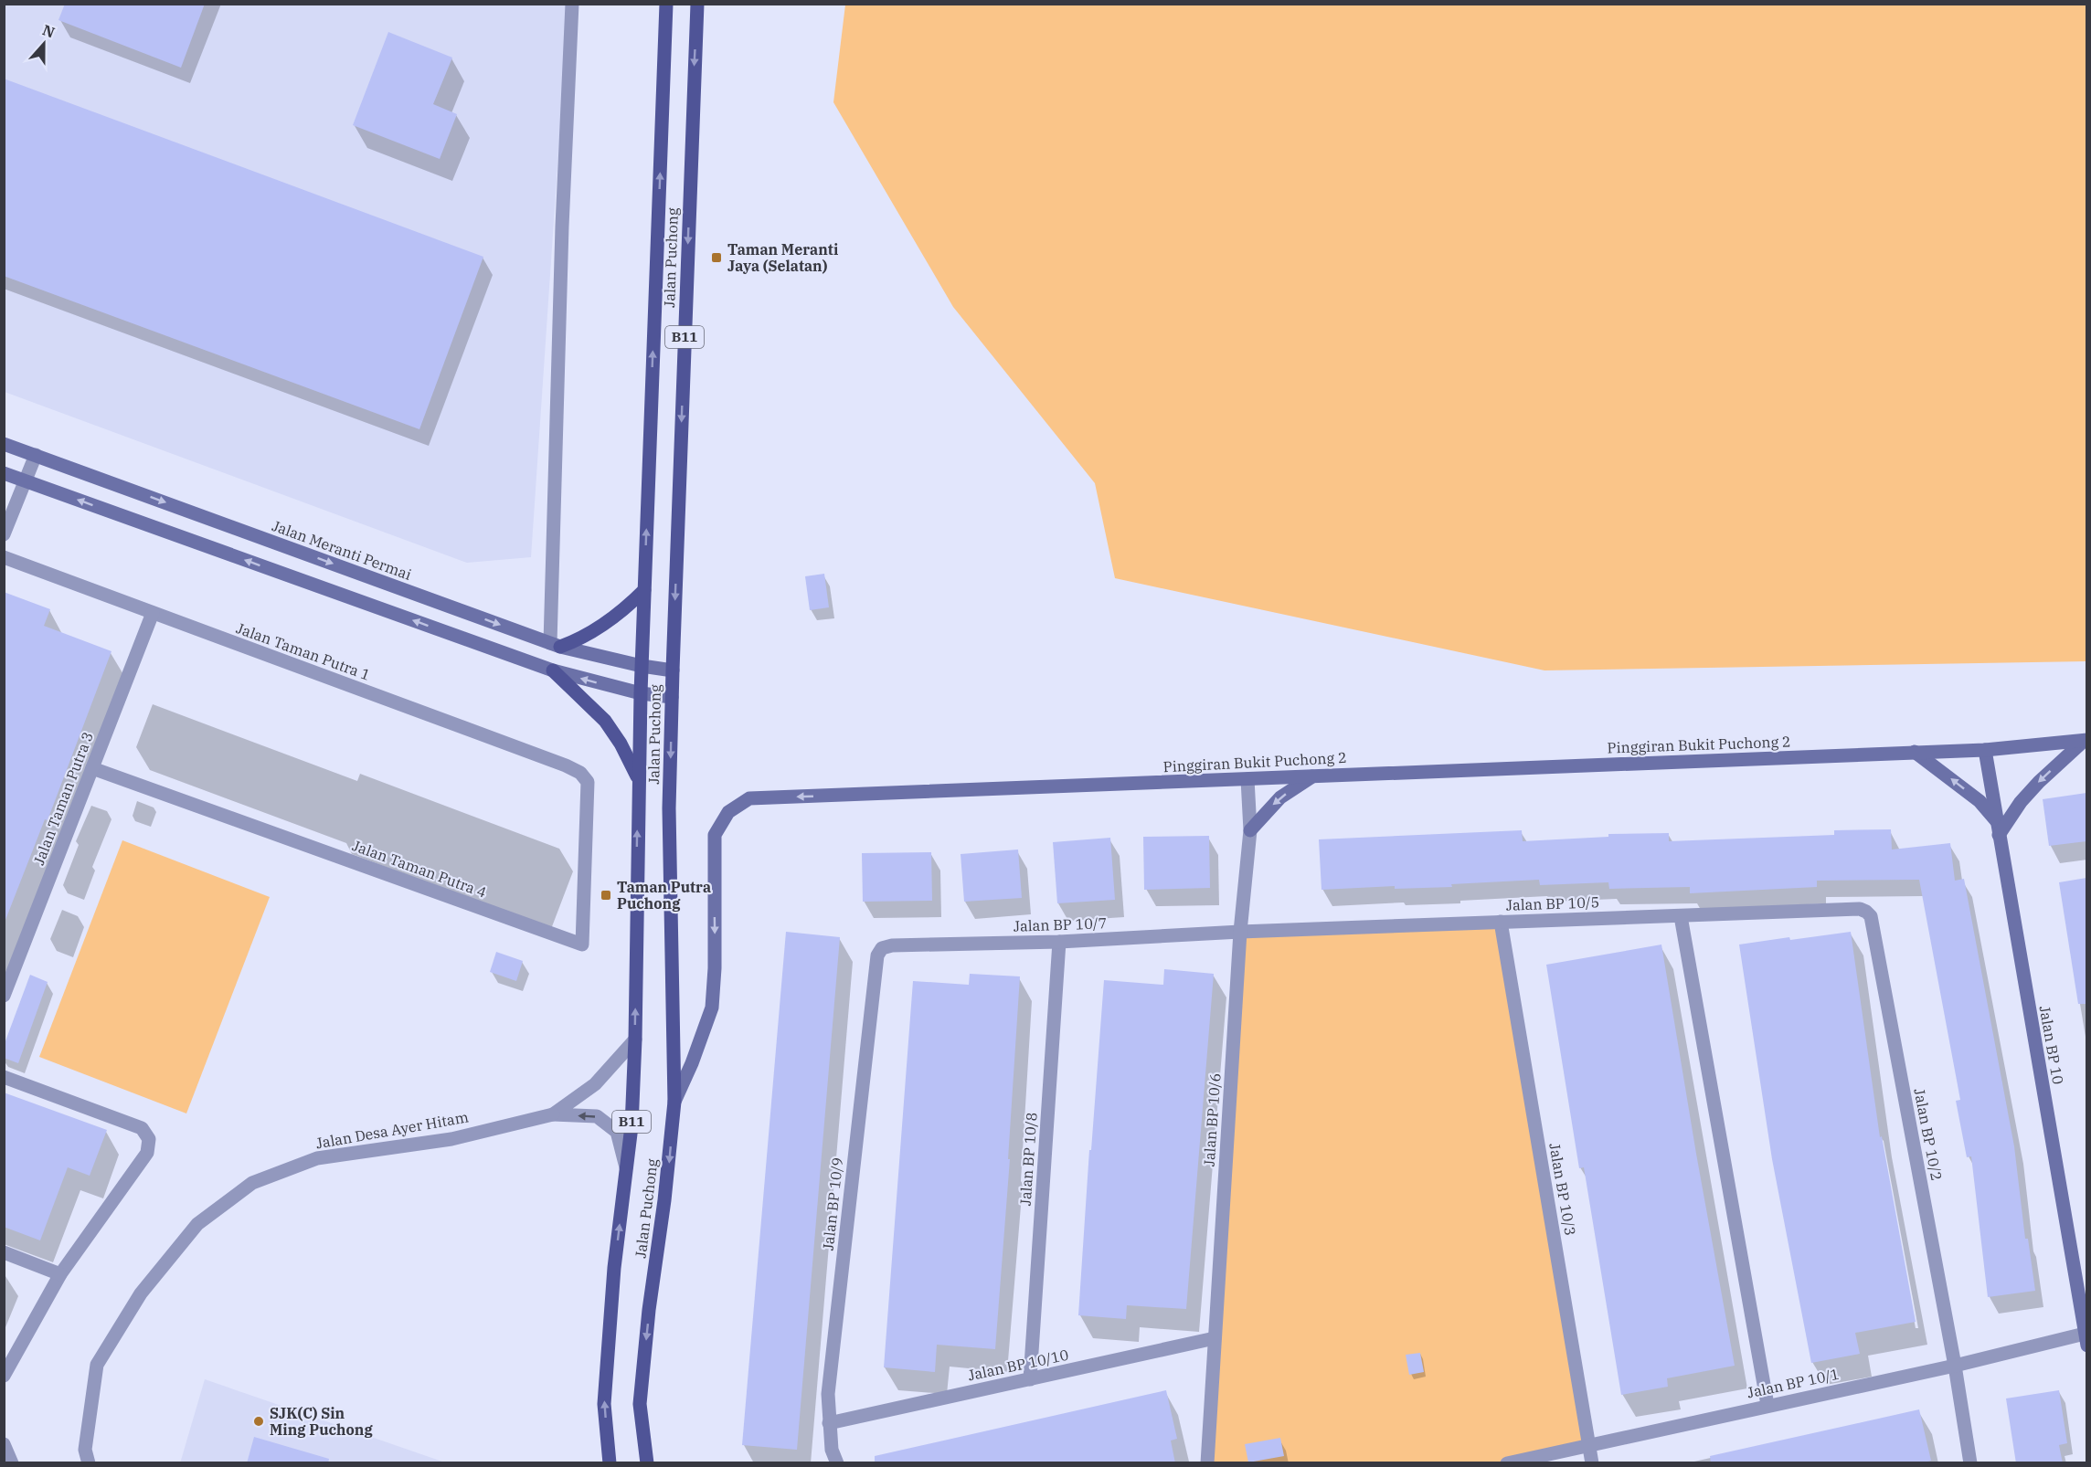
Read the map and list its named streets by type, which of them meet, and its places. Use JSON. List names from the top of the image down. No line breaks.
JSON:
{"streets":{"main road":["Jalan Puchong","B11"],"street":["Jalan Meranti Permai","Jalan Taman Putra 1","Pinggiran Bukit Puchong 2","Jalan Taman Putra 3","Jalan Taman Putra 4","Jalan BP 10/5","Jalan BP 10/7","Jalan BP 10","Jalan BP 10/6","Jalan Desa Ayer Hitam","Jalan BP 10/2","Jalan BP 10/8","Jalan BP 10/3","Jalan BP 10/9","Jalan BP 10/10","Jalan BP 10/1"]},"crossings":[["Jalan Puchong","Jalan Meranti Permai"],["Jalan Puchong","Pinggiran Bukit Puchong 2"],["Jalan Puchong","Jalan Desa Ayer Hitam"],["Jalan Taman Putra 1","Jalan Taman Putra 3"],["Jalan Taman Putra 1","Jalan Taman Putra 4"],["Pinggiran Bukit Puchong 2","Jalan BP 10"],["Pinggiran Bukit Puchong 2","Jalan BP 10/6"],["Jalan Taman Putra 3","Jalan Taman Putra 4"],["Jalan BP 10/5","Jalan BP 10/7"],["Jalan BP 10/5","Jalan BP 10/6"],["Jalan BP 10/5","Jalan BP 10/2"],["Jalan BP 10/5","Jalan BP 10/3"],["Jalan BP 10/7","Jalan BP 10/6"],["Jalan BP 10/7","Jalan BP 10/8"],["Jalan BP 10/7","Jalan BP 10/9"],["Jalan BP 10","Jalan BP 10/1"],["Jalan BP 10/6","Jalan BP 10/10"],["Jalan BP 10/2","Jalan BP 10/1"],["Jalan BP 10/8","Jalan BP 10/10"],["Jalan BP 10/3","Jalan BP 10/1"],["Jalan BP 10/9","Jalan BP 10/10"]],"places":{"transit":["Taman Meranti Jaya (Selatan)","Taman Putra Puchong"],"other":["SJK(C) Sin Ming Puchong"]},"north":"top"}
